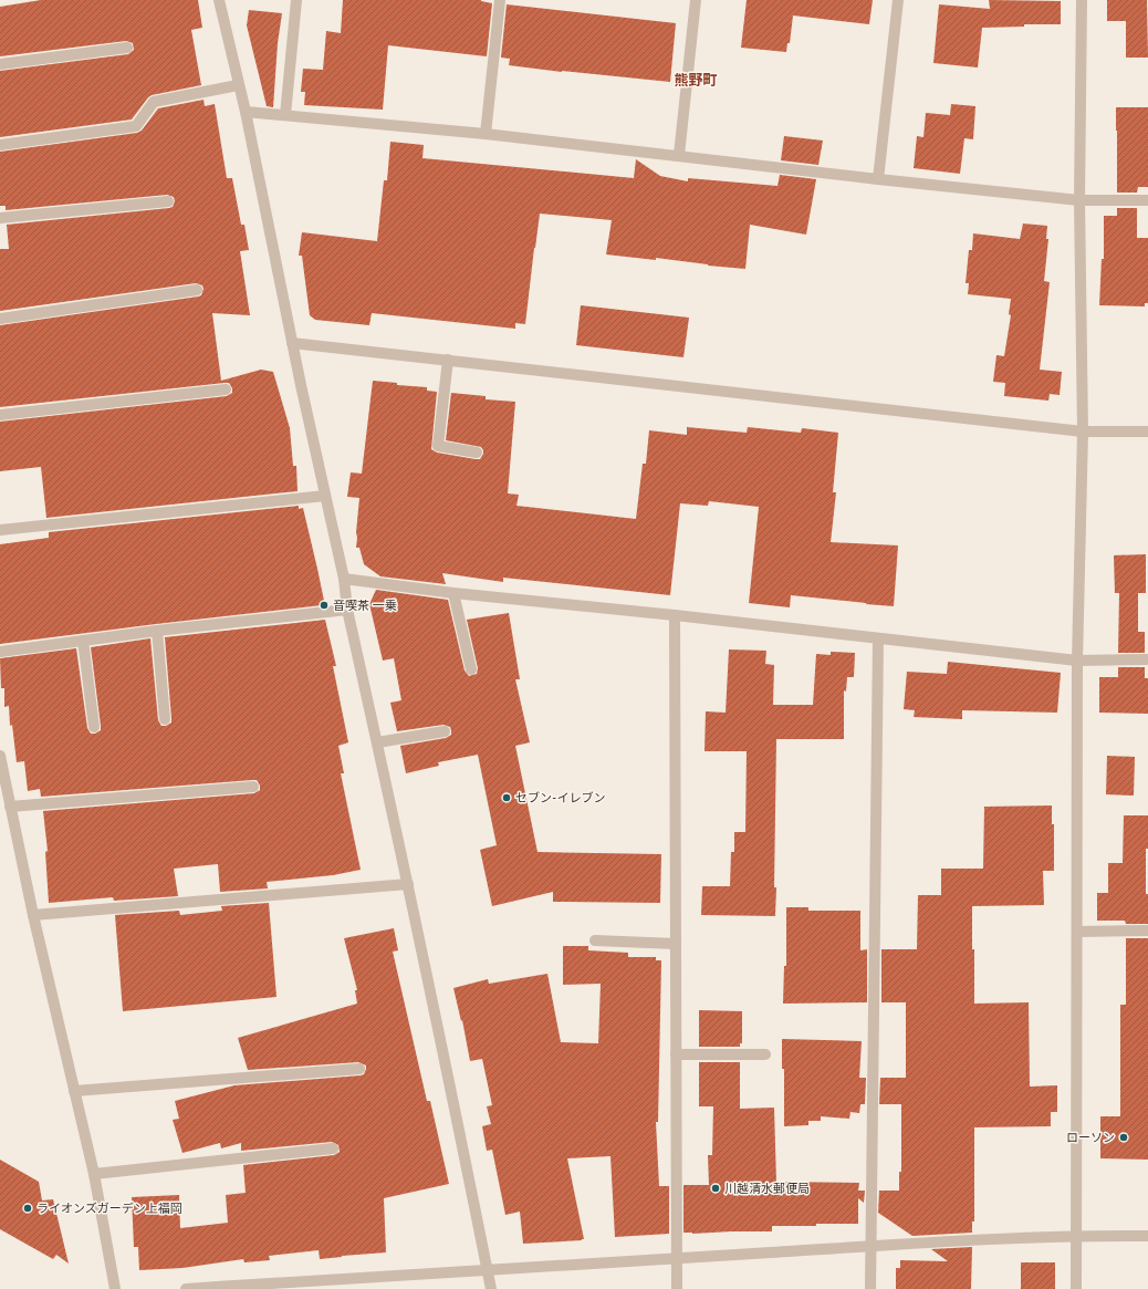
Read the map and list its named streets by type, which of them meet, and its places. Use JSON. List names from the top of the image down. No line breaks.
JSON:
{"districts":["熊野町"],"places":["音喫茶 一乗","セブン-イレブン","ローソン","川越清水郵便局","ライオンズガーデン上福岡"]}
